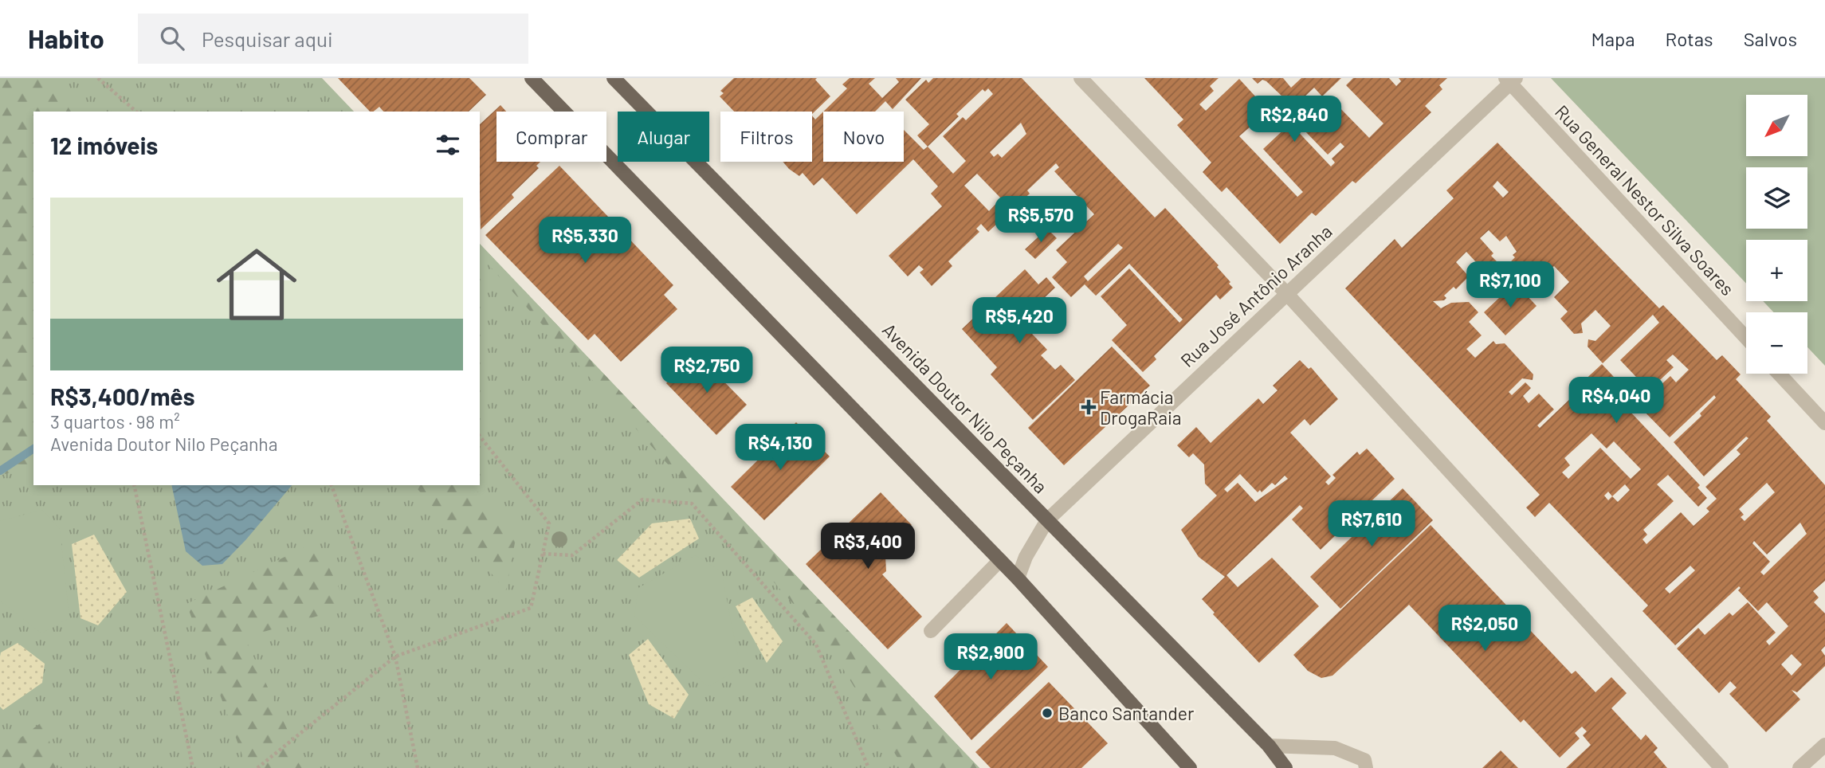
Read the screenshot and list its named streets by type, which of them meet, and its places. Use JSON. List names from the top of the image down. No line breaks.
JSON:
{"streets":{"main road":["Avenida Doutor Nilo Peçanha"],"street":["Rua General Nestor Silva Soares","Rua José Antônio Aranha"]},"crossings":[["Rua General Nestor Silva Soares","Rua José Antônio Aranha"],["Rua José Antônio Aranha","Avenida Doutor Nilo Peçanha"]],"places":{"health":["Farmácia DrogaRaia"],"other":["Banco Santander"]},"north":"bottom left","page":{"header":"Habito","search":"Pesquisar aqui","nav":["Mapa","Rotas","Salvos"],"map_buttons":["+","−"],"price":["R$2,840","R$5,570","R$5,330","R$7,100","R$5,420","R$2,750","R$4,040","R$4,130","R$7,610","R$3,400","R$2,050","R$2,900"],"chip":["Comprar","Alugar","Filtros","Novo"],"heading":"12 imóveis","list":[{"name":"R$3,400/mês","note":"3 quartos · 98 m² · Avenida Doutor Nilo Peçanha"}]}}
